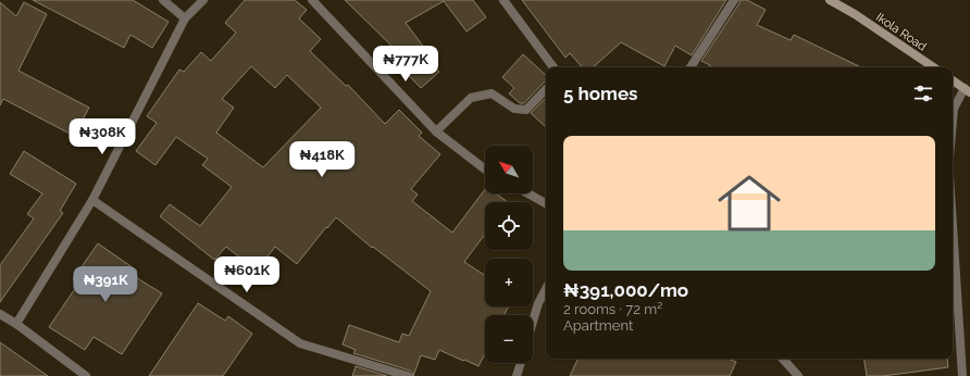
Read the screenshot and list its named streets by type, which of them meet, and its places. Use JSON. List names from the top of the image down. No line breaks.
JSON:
{"streets":{"street":["Ikola Road"]},"north":"top left","page":{"price":["₦777K","₦308K","₦418K","₦601K","₦391K"],"heading":"5 homes","list":[{"name":"₦391,000/mo","note":"2 rooms · 72 m² · Apartment"}],"map_buttons":["+","−"]}}
